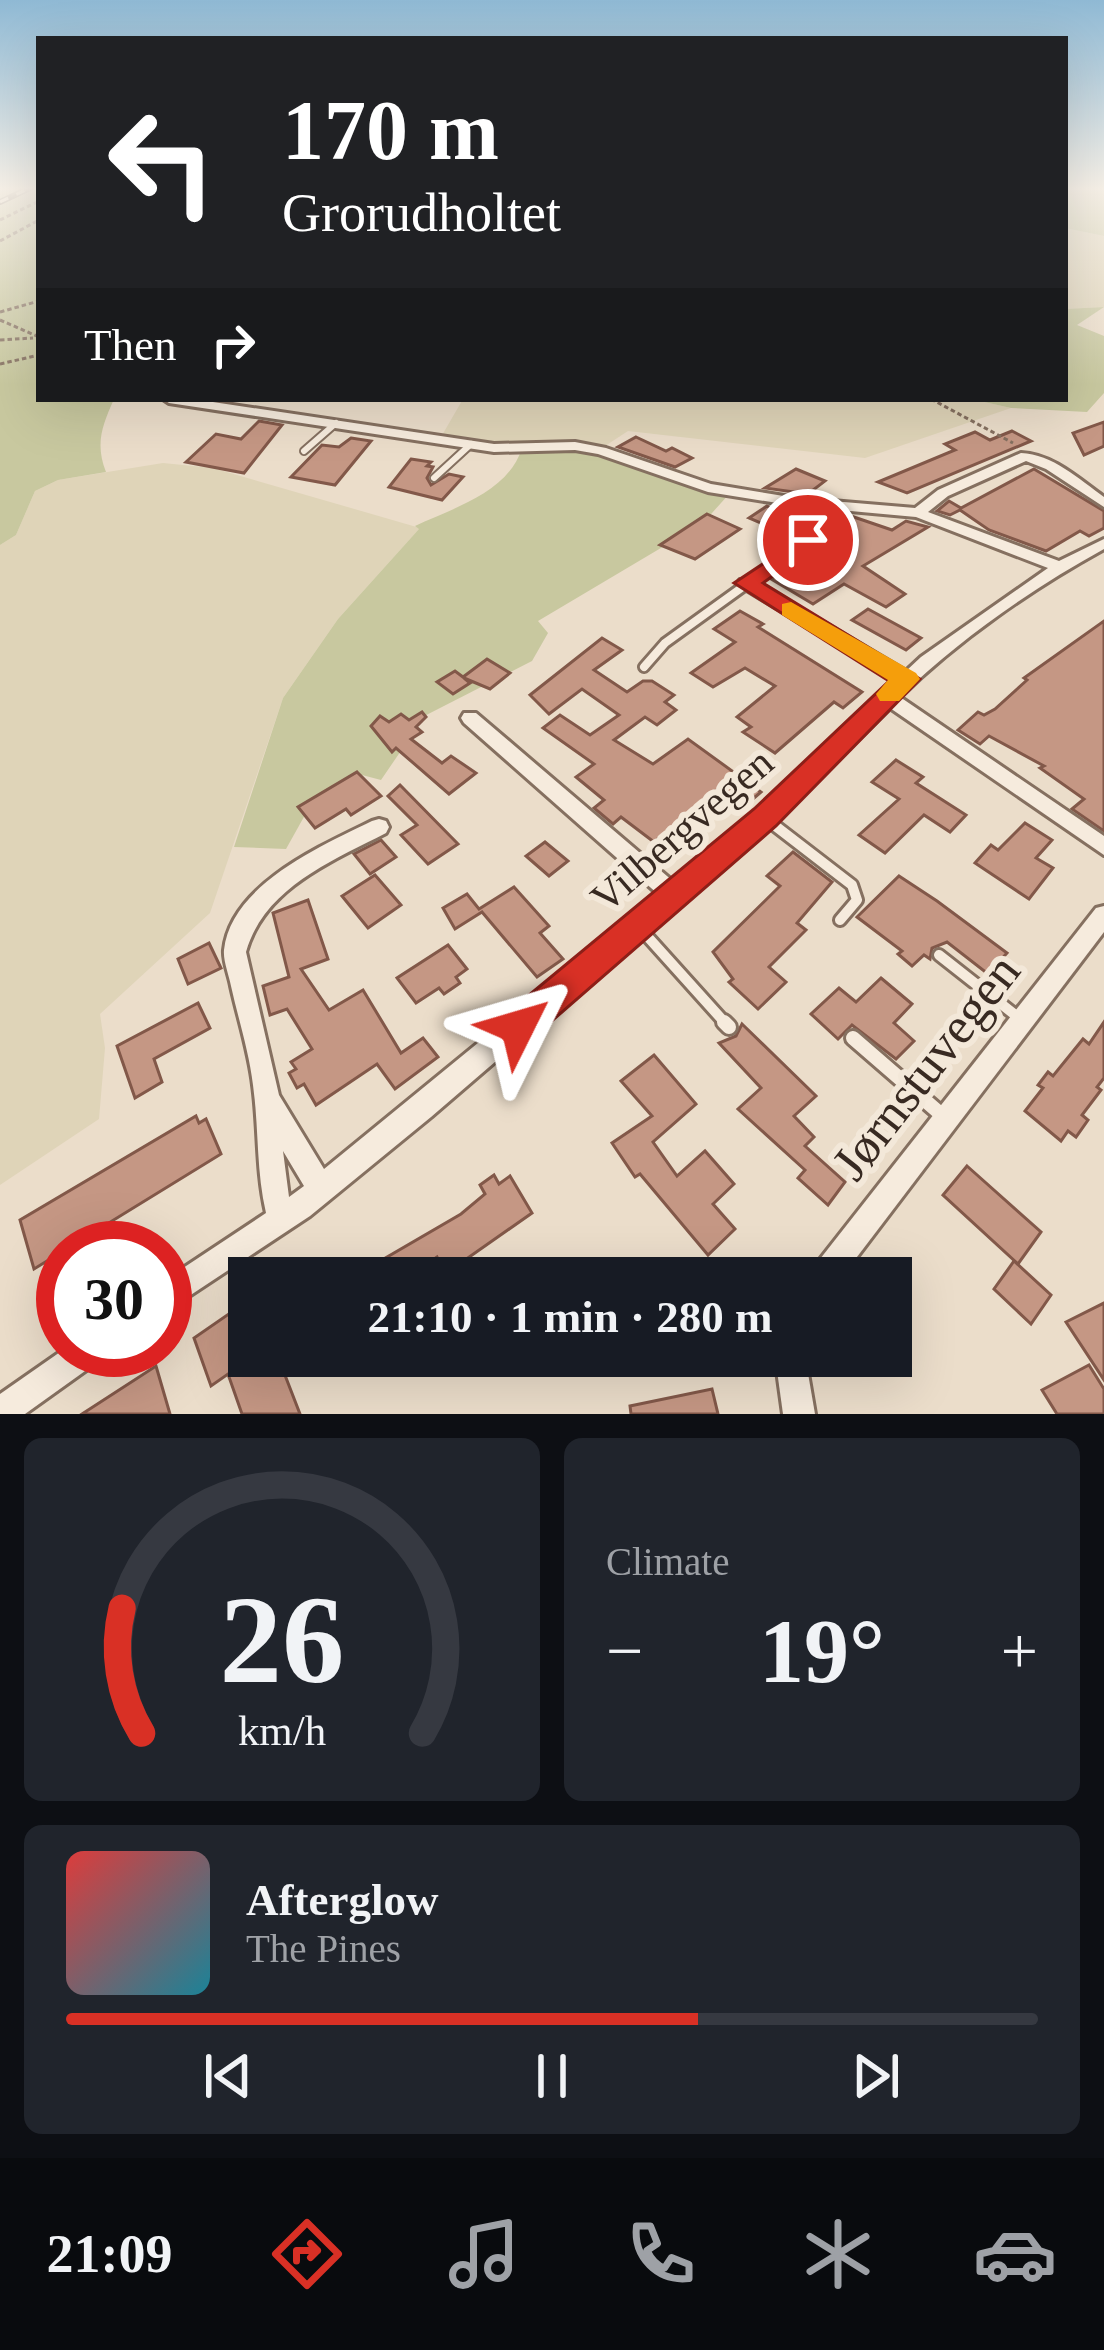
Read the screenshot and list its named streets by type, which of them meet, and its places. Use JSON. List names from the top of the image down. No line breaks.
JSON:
{"streets":{"street":["Vilbergvegen","Jørnstuvegen"]},"page":{"turn":["170 m","Grorudholtet"],"then":"Then","limit":"30","trip":"21:10 · 1 min · 280 m","tile":"Climate","heat":["−","19°","+"],"song":["Afterglow","The Pines"],"tabs":"21:09","gauge":["26","km/h"]}}
